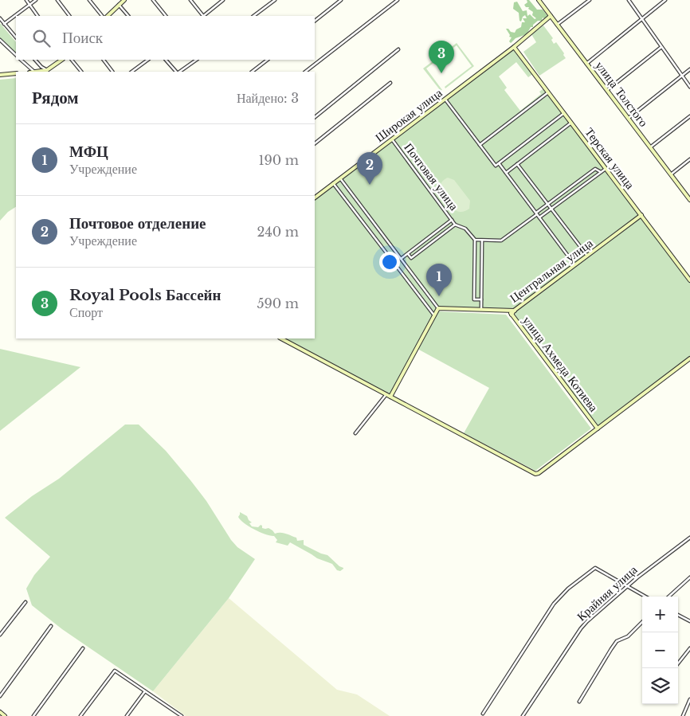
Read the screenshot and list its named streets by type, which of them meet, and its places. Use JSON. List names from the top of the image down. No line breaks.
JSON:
{"streets":{"street":["улица Толстого","Широкая улица","Терская улица","Почтовая улица","Центральная улица","улица Ахмеда Котиева","Крайняя улица"]},"crossings":[["улица Толстого","Широкая улица"],["Широкая улица","Терская улица"],["Широкая улица","Почтовая улица"],["Терская улица","Центральная улица"],["Центральная улица","улица Ахмеда Котиева"]],"page":{"search":"Поиск","pins":["3","2","1"],"heading":["Рядом","Найдено: 3"],"list":[{"mark":"1","name":"МФЦ","note":"Учреждение","value":"190 m"},{"mark":"2","name":"Почтовое отделение","note":"Учреждение","value":"240 m"},{"mark":"3","name":"Royal Pools Бассейн","note":"Спорт","value":"590 m"}],"map_buttons":["+","−"]}}
